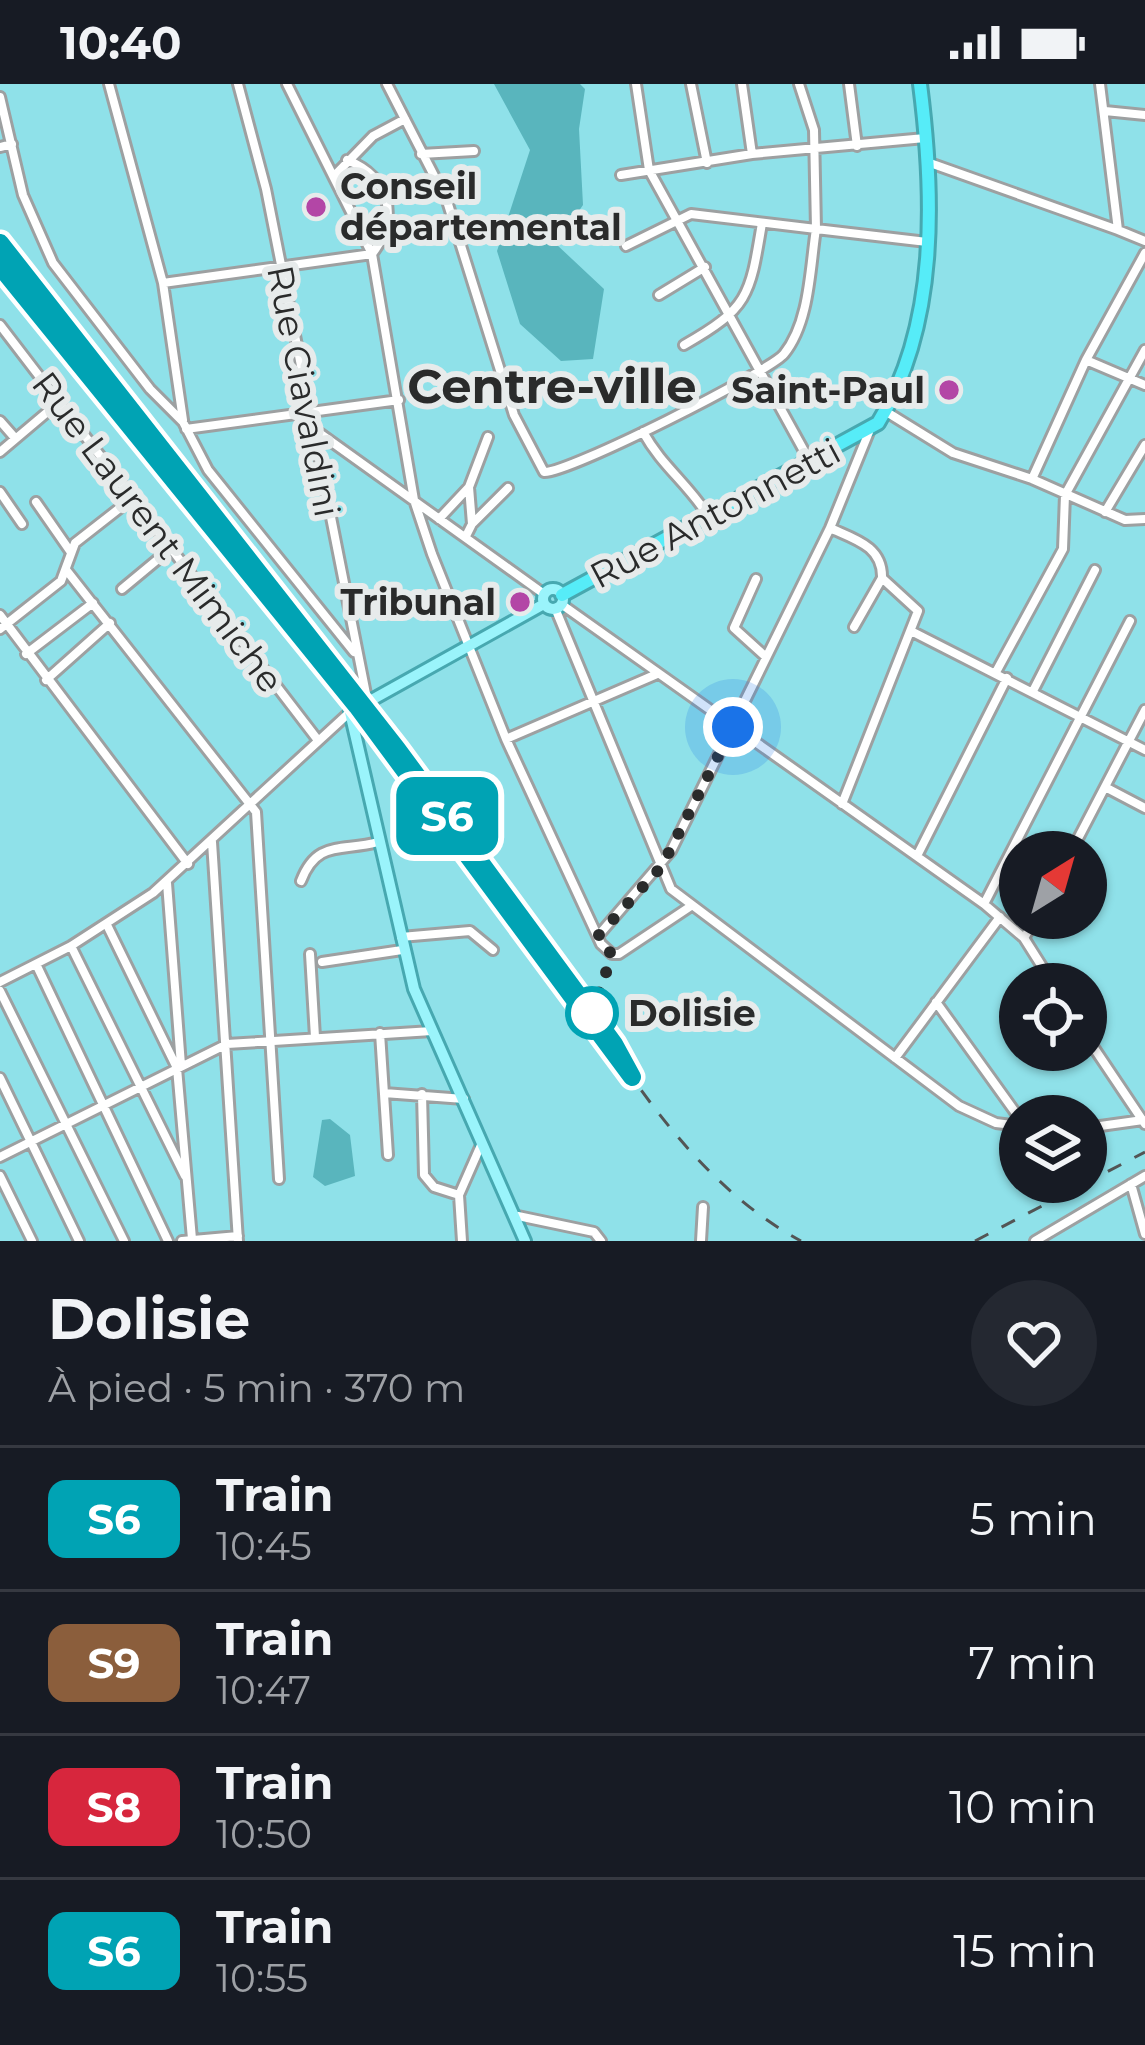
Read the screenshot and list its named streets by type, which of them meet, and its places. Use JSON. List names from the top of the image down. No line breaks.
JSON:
{"streets":{"highway":["Rue Antonnetti"],"street":["Rue Ciavaldini","Rue Laurent Mimiche"]},"districts":["Centre-ville"],"places":["Conseil départemental","Saint-Paul","Tribunal","Dolisie"],"north":"top right","page":{"status":"10:40","on_map":"S6","heading":["Dolisie","À pied · 5 min · 370 m"],"list":[{"mark":"S6","name":"Train","note":"10:45","value":"5 min"},{"mark":"S9","name":"Train","note":"10:47","value":"7 min"},{"mark":"S8","name":"Train","note":"10:50","value":"10 min"},{"mark":"S6","name":"Train","note":"10:55","value":"15 min"}]}}
